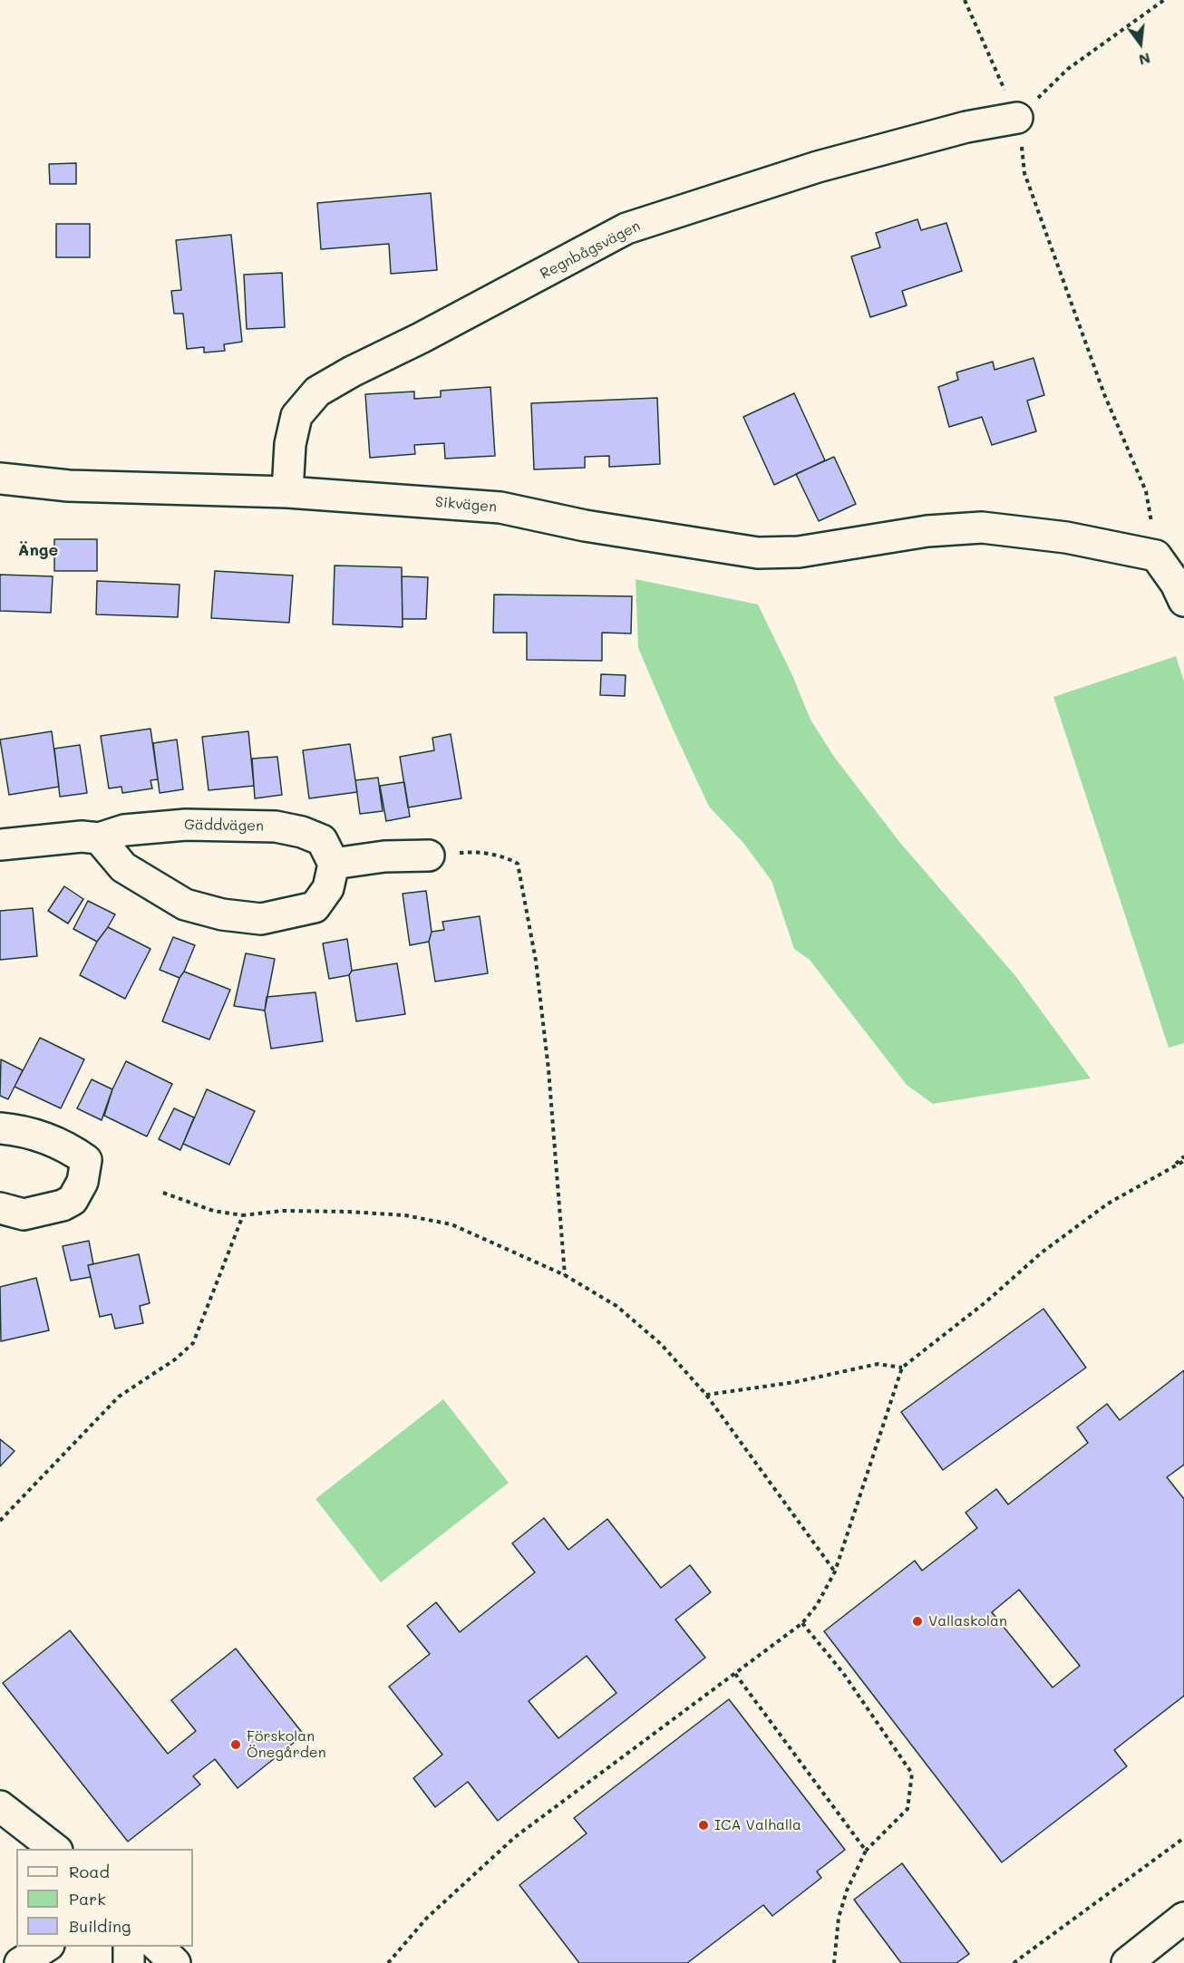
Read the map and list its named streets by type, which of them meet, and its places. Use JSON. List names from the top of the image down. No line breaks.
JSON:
{"streets":{"street":["Regnbågsvägen","Sikvägen","Gäddvägen"]},"crossings":[["Regnbågsvägen","Sikvägen"]],"districts":["Änge"],"places":["Vallaskolan","Förskolan Önegården","ICA Valhalla"],"legend":["Road","Park","Building"],"north":"bottom"}
